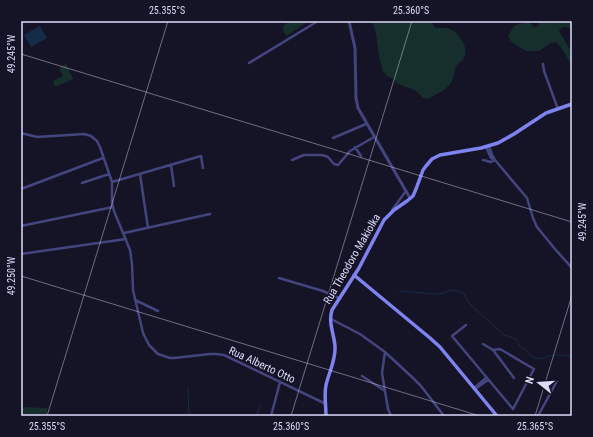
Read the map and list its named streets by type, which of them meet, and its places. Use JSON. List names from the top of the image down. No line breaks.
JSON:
{"streets":{"main road":["Rua Theodoro Makiolka"],"street":["Rua Alberto Otto"]},"crossings":[["Rua Theodoro Makiolka","Rua Alberto Otto"]],"north":"left","coordinates":["25.355°S","25.360°S","49.245°W","49.250°W","25.365°S"]}
